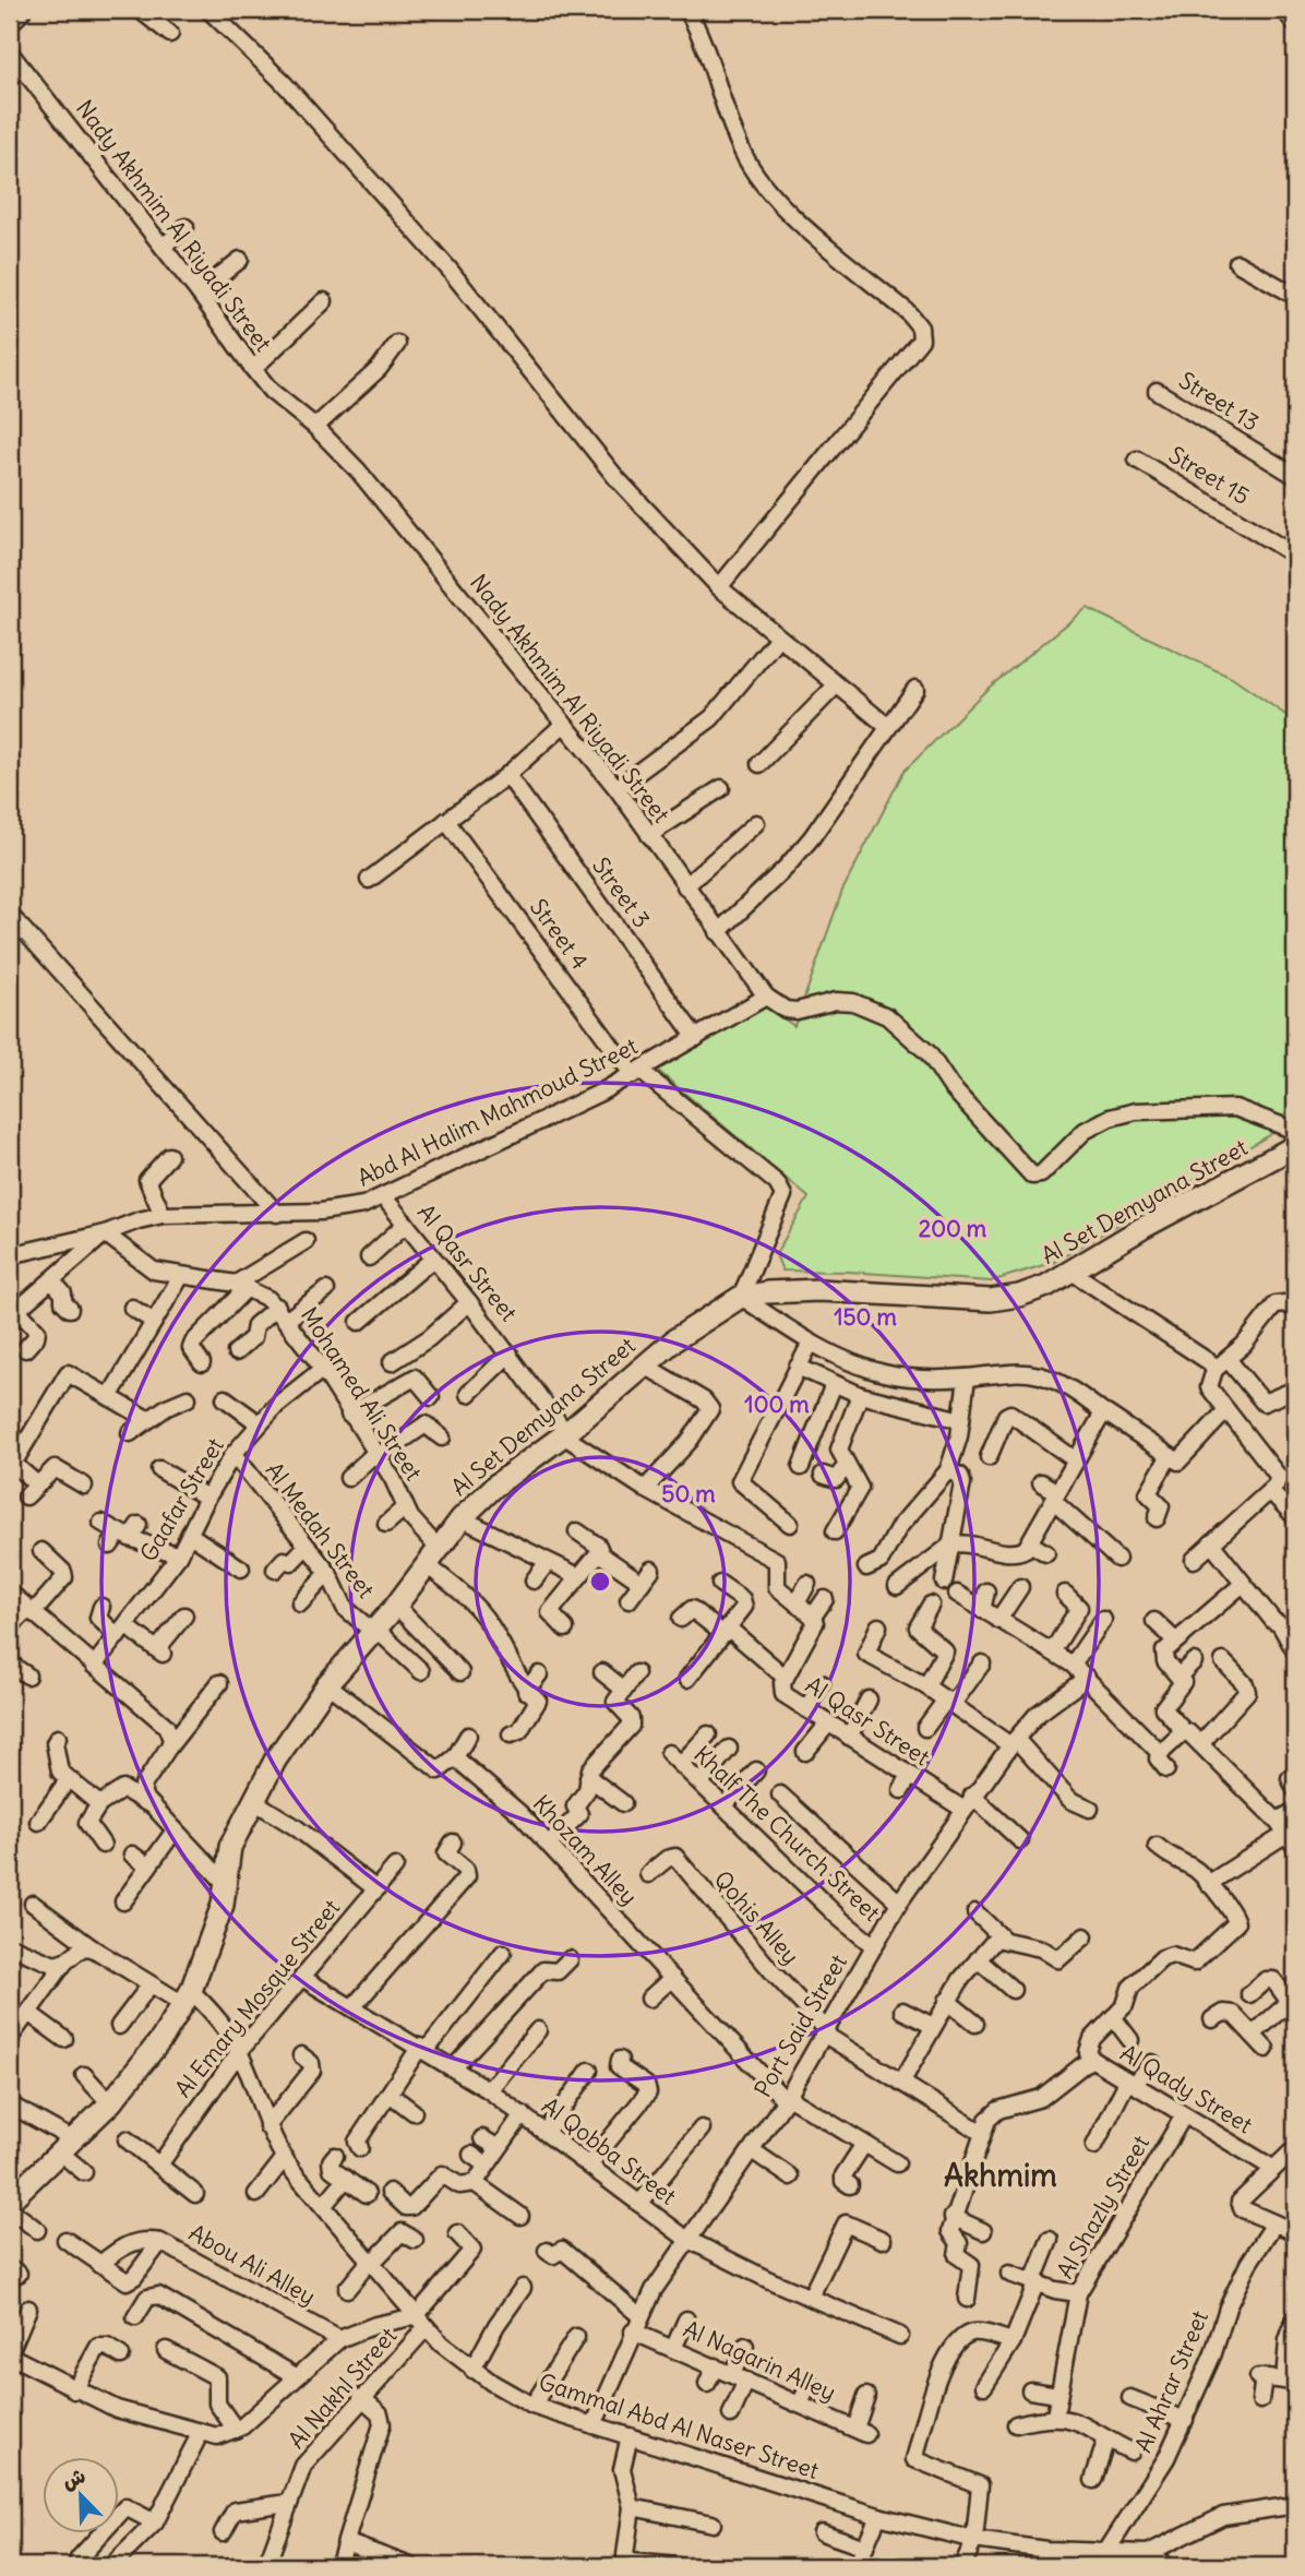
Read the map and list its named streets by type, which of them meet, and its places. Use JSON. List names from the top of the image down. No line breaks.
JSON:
{"streets":{"street":["Nady Akhmim Al Riyadi Street","Street 13","Street 15","Street 3","Street 4","Abd Al Halim Mahmoud Street","Al Set Demyana Street","Al Qasr Street","Mohamed Ali Street","Gaafar Street","Al Medah Street","Khalf The Church Street","Khozam Alley","Qohis Alley","Al Emary Mosque Street","Port Said Street","Al Qady Street","Al Qobba Street","Al Shazly Street","Abou Ali Alley","Al Nagarin Alley","Al Ahrar Street","Al Nakhl Street","Gammal Abd Al Naser Street"]},"crossings":[["Nady Akhmim Al Riyadi Street","Abd Al Halim Mahmoud Street"],["Street 3","Abd Al Halim Mahmoud Street"],["Street 4","Abd Al Halim Mahmoud Street"],["Street 4","Al Set Demyana Street"],["Abd Al Halim Mahmoud Street","Al Qasr Street"],["Abd Al Halim Mahmoud Street","Mohamed Ali Street"],["Al Set Demyana Street","Al Qasr Street"],["Al Set Demyana Street","Mohamed Ali Street"],["Al Set Demyana Street","Al Medah Street"],["Al Set Demyana Street","Gammal Abd Al Naser Street"],["Al Qasr Street","Port Said Street"],["Mohamed Ali Street","Gaafar Street"],["Gaafar Street","Al Medah Street"],["Khalf The Church Street","Port Said Street"],["Khozam Alley","Port Said Street"],["Qohis Alley","Port Said Street"],["Al Emary Mosque Street","Al Qobba Street"],["Al Emary Mosque Street","Gammal Abd Al Naser Street"],["Port Said Street","Al Qobba Street"],["Port Said Street","Al Nagarin Alley"],["Port Said Street","Gammal Abd Al Naser Street"],["Al Qady Street","Al Shazly Street"],["Al Ahrar Street","Gammal Abd Al Naser Street"],["Al Nakhl Street","Gammal Abd Al Naser Street"]],"districts":["Akhmim"],"north":"top left","rings":["200 m","150 m","100 m","50 m"]}
